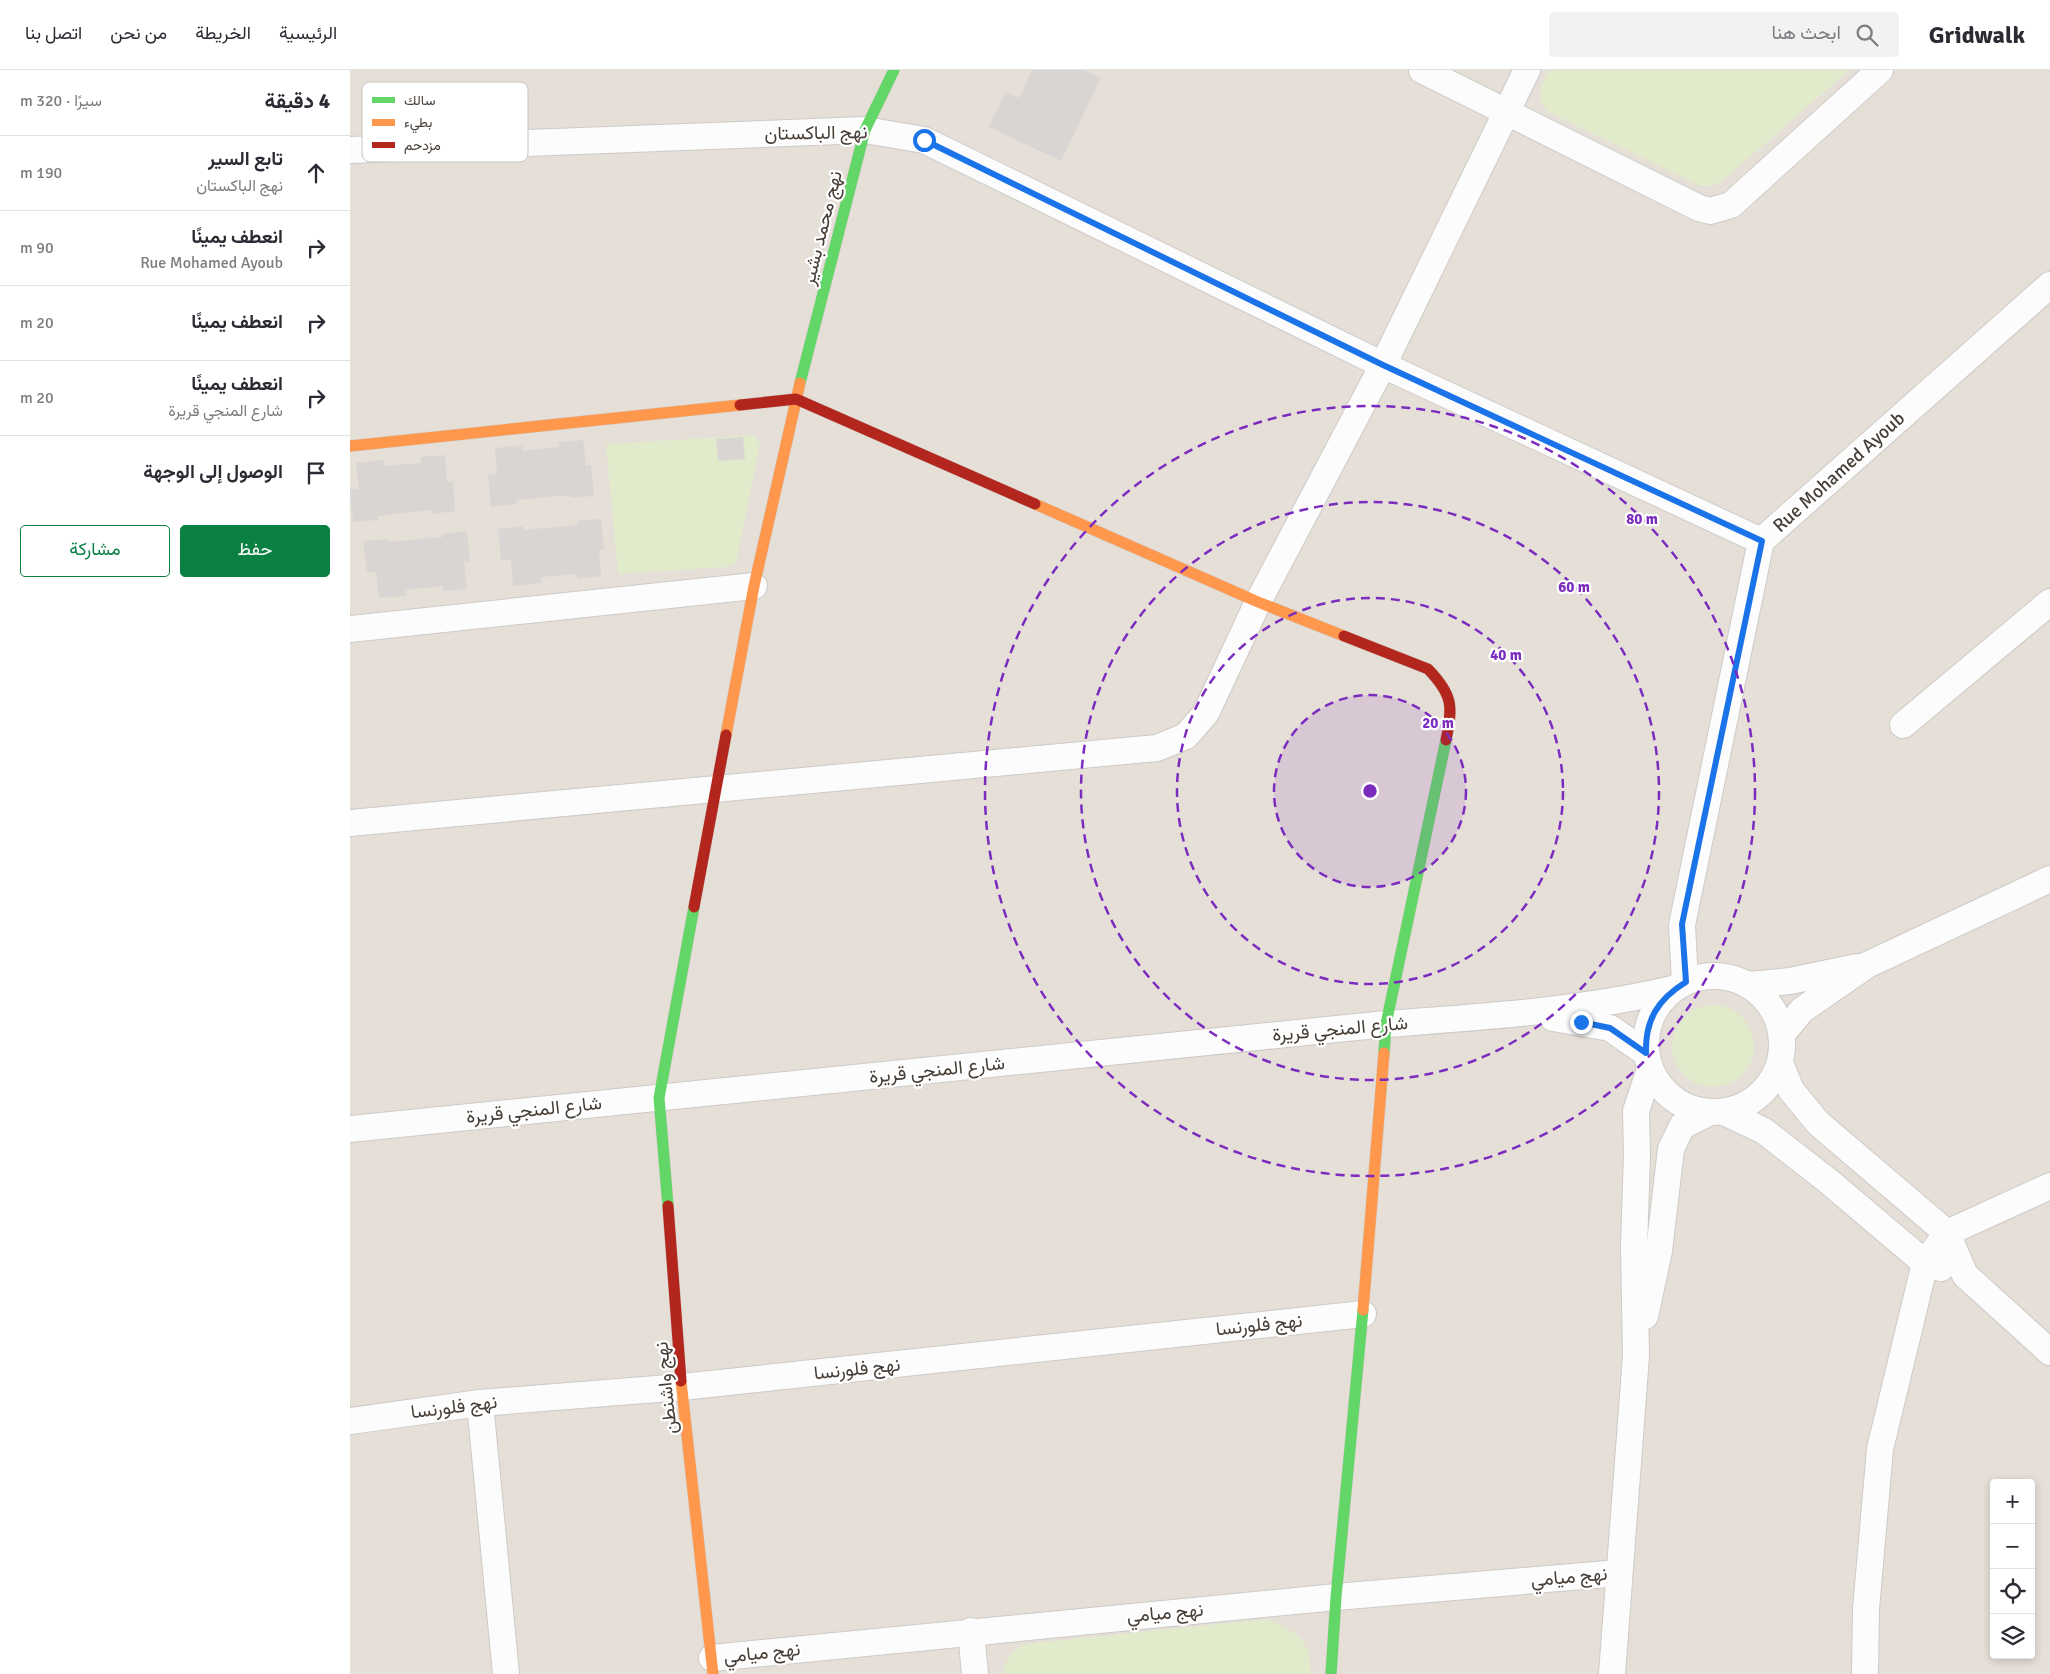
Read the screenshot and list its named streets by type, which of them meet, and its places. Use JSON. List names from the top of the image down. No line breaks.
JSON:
{"streets":{"street":["نهج الباكستان","نهج محمد بشير","Rue Mohamed Ayoub","شارع المنجي قريرة","نهج فلورنسا","نهج واشنطن","نهج ميامي"]},"crossings":[["نهج الباكستان","نهج محمد بشير"],["نهج الباكستان","Rue Mohamed Ayoub"],["نهج محمد بشير","نهج واشنطن"],["Rue Mohamed Ayoub","شارع المنجي قريرة"],["شارع المنجي قريرة","نهج واشنطن"],["نهج فلورنسا","نهج واشنطن"],["نهج واشنطن","نهج ميامي"]],"legend":["سالك","بطيء","مزدحم"],"page":{"header":"Gridwalk","search":"ابحث هنا","nav":["الرئيسية","الخريطة","من نحن","اتصل بنا"],"heading":["4 دقيقة","سيرًا · 320 m"],"list":[["تابع السير","نهج الباكستان","190 m"],["انعطف يمينًا","Rue Mohamed Ayoub","90 m"],["انعطف يمينًا","20 m"],["انعطف يمينًا","شارع المنجي قريرة","20 m"],"الوصول إلى الوجهة"],"buttons":["حفظ","مشاركة"],"map_buttons":["+","−"]},"rings":["80 m","60 m","40 m","20 m"]}
